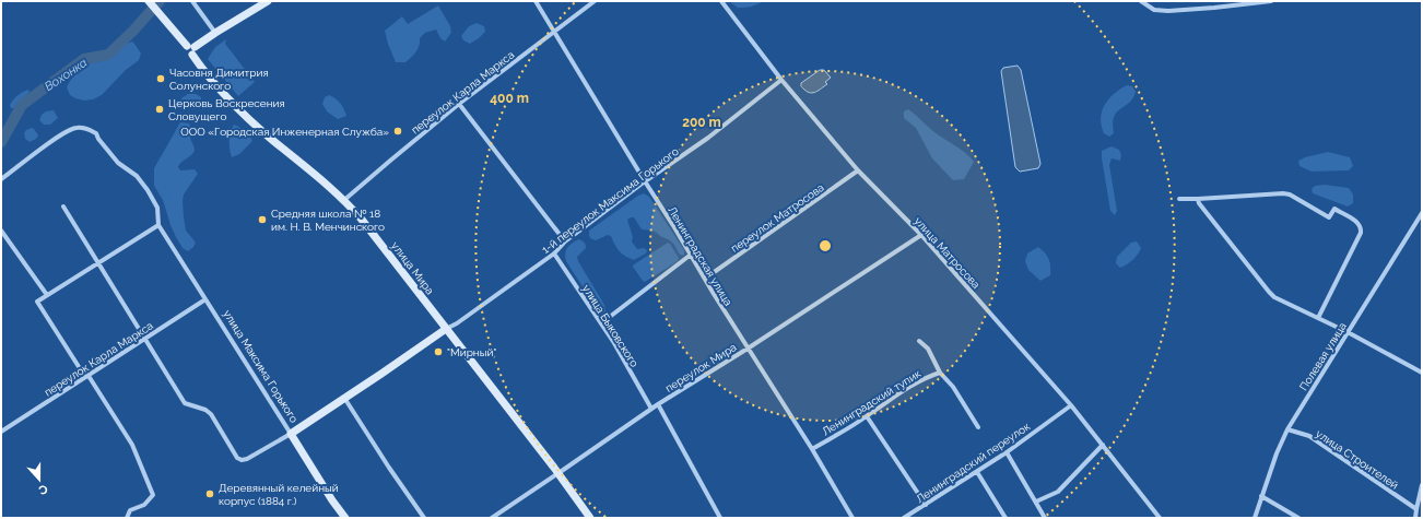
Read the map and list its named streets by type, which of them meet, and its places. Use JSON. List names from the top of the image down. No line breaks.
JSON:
{"streets":{"main road":["улица Мира","улица Максима Горького"],"street":["переулок Карла Маркса","1-й переулок Максима Горького","переулок Матросова","улица Матросова","Ленинградская улица","улица Быковского","Полевая улица","переулок Мира","Ленинградский тупик","улица Строителей","Ленинградский переулок"]},"crossings":[["переулок Карла Маркса","Ленинградская улица"],["переулок Карла Маркса","улица Мира"],["переулок Карла Маркса","улица Максима Горького"],["1-й переулок Максима Горького","улица Матросова"],["1-й переулок Максима Горького","Ленинградская улица"],["1-й переулок Максима Горького","улица Мира"],["1-й переулок Максима Горького","улица Быковского"],["переулок Матросова","улица Матросова"],["переулок Матросова","Ленинградская улица"],["улица Матросова","переулок Мира"],["улица Матросова","Ленинградский переулок"],["Ленинградская улица","переулок Мира"],["Ленинградская улица","Ленинградский тупик"],["улица Мира","переулок Мира"],["улица Быковского","переулок Мира"],["Полевая улица","улица Строителей"]],"water":["Вохонка"],"places":["Часовня Димитрия Солунского","Церковь Воскресения Словущего","ООО «Городская Инженерная Служба»","Средняя школа № 18 им. Н. В. Менчинского","\"Мирный\"","Деревянный келейный корпус (1884 г.)"],"north":"bottom","rings":["400 m","200 m"]}
